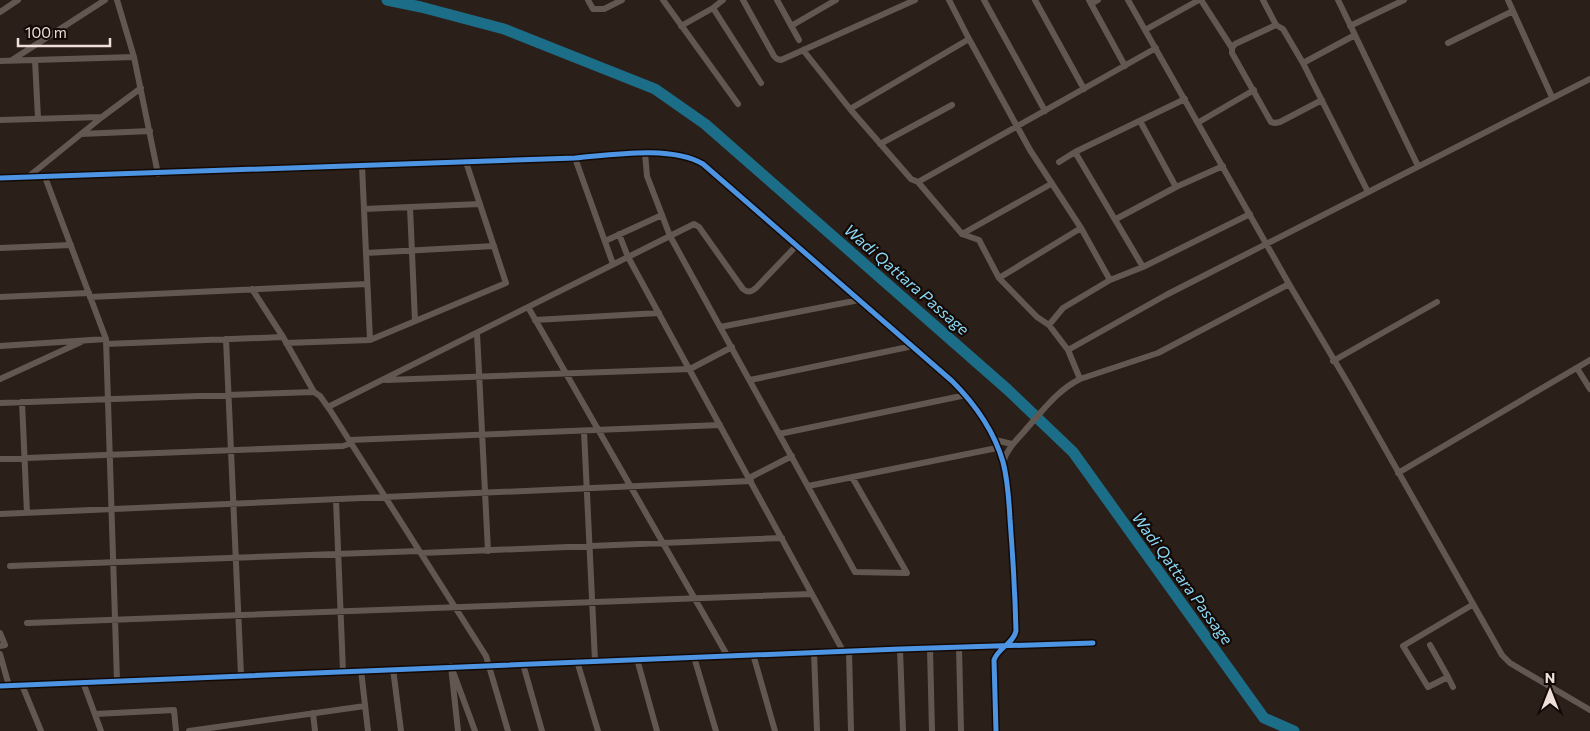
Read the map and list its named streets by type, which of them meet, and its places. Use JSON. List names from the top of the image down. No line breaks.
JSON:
{"water":["Wadi Qattara Passage"],"scale_bar":"100 m","north":"top"}
